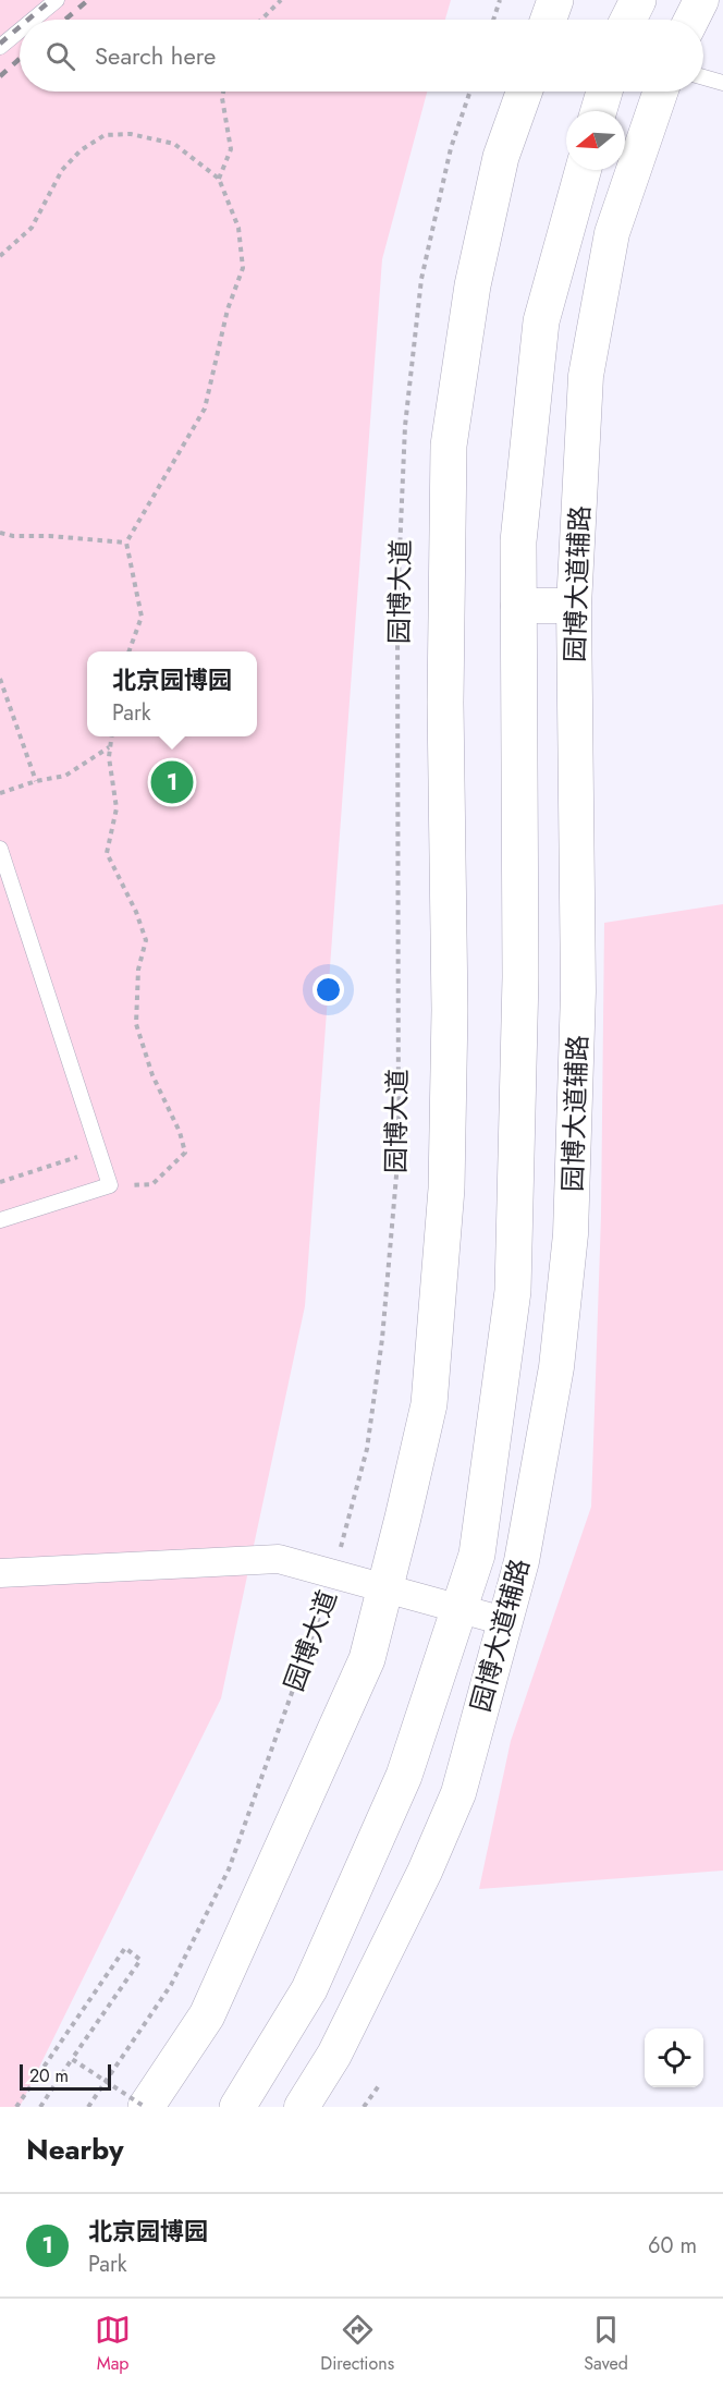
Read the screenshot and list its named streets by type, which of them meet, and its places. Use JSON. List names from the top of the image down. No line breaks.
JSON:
{"streets":{"main road":["园博大道"],"street":["园博大道辅路"]},"scale_bar":"20 m","north":"left","page":{"search":"Search here","popup":["北京园博园","Park"],"pins":"1","scale":"20 m","heading":"Nearby","list":[{"mark":"1","name":"北京园博园","note":"Park","value":"60 m"}],"nav":["Map","Directions","Saved"]}}
